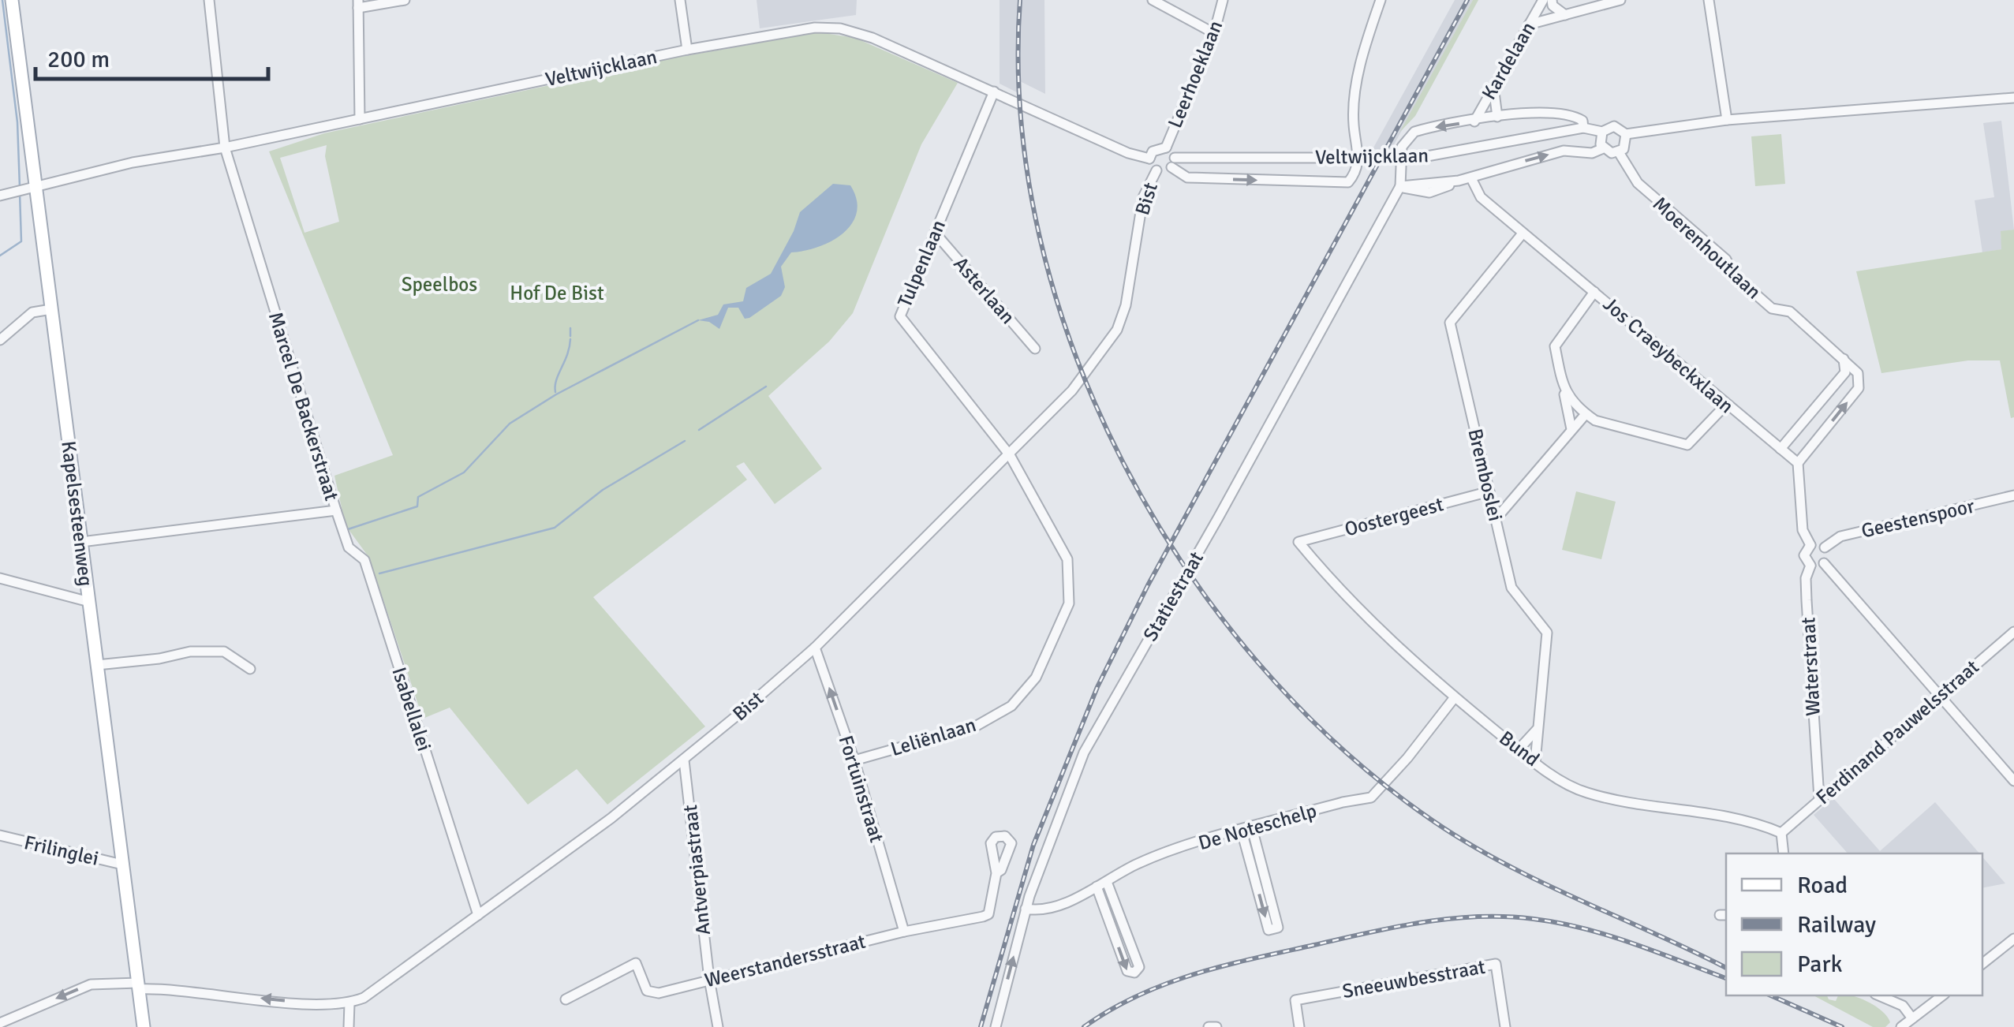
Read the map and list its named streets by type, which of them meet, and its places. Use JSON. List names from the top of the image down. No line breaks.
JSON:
{"streets":{"main road":["Kapelsesteenweg"],"street":["Kardelaan","Veltwijcklaan","Leerhoeklaan","Bist","Moerenhoutlaan","Tulpenlaan","Asterlaan","Jos Craeybeckxlaan","Marcel De Backerstraat","Bremboslei","Oostergeest","Geestenspoor","Statiestraat","Waterstraat","Isabellalei","Ferdinand Pauwelsstraat","Leliënlaan","Bund","Fortuinstraat","De Noteschelp","Frilinglei","Antverpiastraat","Weerstandersstraat","Sneeuwbesstraat"]},"crossings":[["Veltwijcklaan","Bist"],["Veltwijcklaan","Moerenhoutlaan"],["Veltwijcklaan","Tulpenlaan"],["Veltwijcklaan","Jos Craeybeckxlaan"],["Veltwijcklaan","Marcel De Backerstraat"],["Veltwijcklaan","Kapelsesteenweg"],["Veltwijcklaan","Statiestraat"],["Bist","Tulpenlaan"],["Bist","Kapelsesteenweg"],["Bist","Isabellalei"],["Bist","Leliënlaan"],["Bist","Fortuinstraat"],["Bist","Antverpiastraat"],["Moerenhoutlaan","Jos Craeybeckxlaan"],["Tulpenlaan","Asterlaan"],["Tulpenlaan","Leliënlaan"],["Jos Craeybeckxlaan","Bremboslei"],["Marcel De Backerstraat","Kapelsesteenweg"],["Marcel De Backerstraat","Isabellalei"],["Bremboslei","Oostergeest"],["Bremboslei","Bund"],["Kapelsesteenweg","Frilinglei"],["Oostergeest","Bund"],["Geestenspoor","Waterstraat"],["Statiestraat","De Noteschelp"],["Waterstraat","Ferdinand Pauwelsstraat"],["Ferdinand Pauwelsstraat","Bund"],["Leliënlaan","Fortuinstraat"],["Bund","De Noteschelp"],["Fortuinstraat","Weerstandersstraat"],["Antverpiastraat","Weerstandersstraat"]],"one_way":["Fortuinstraat"],"parks":["Speelbos","Hof De Bist"],"legend":["Road","Railway","Park"],"scale_bar":"200 m"}
